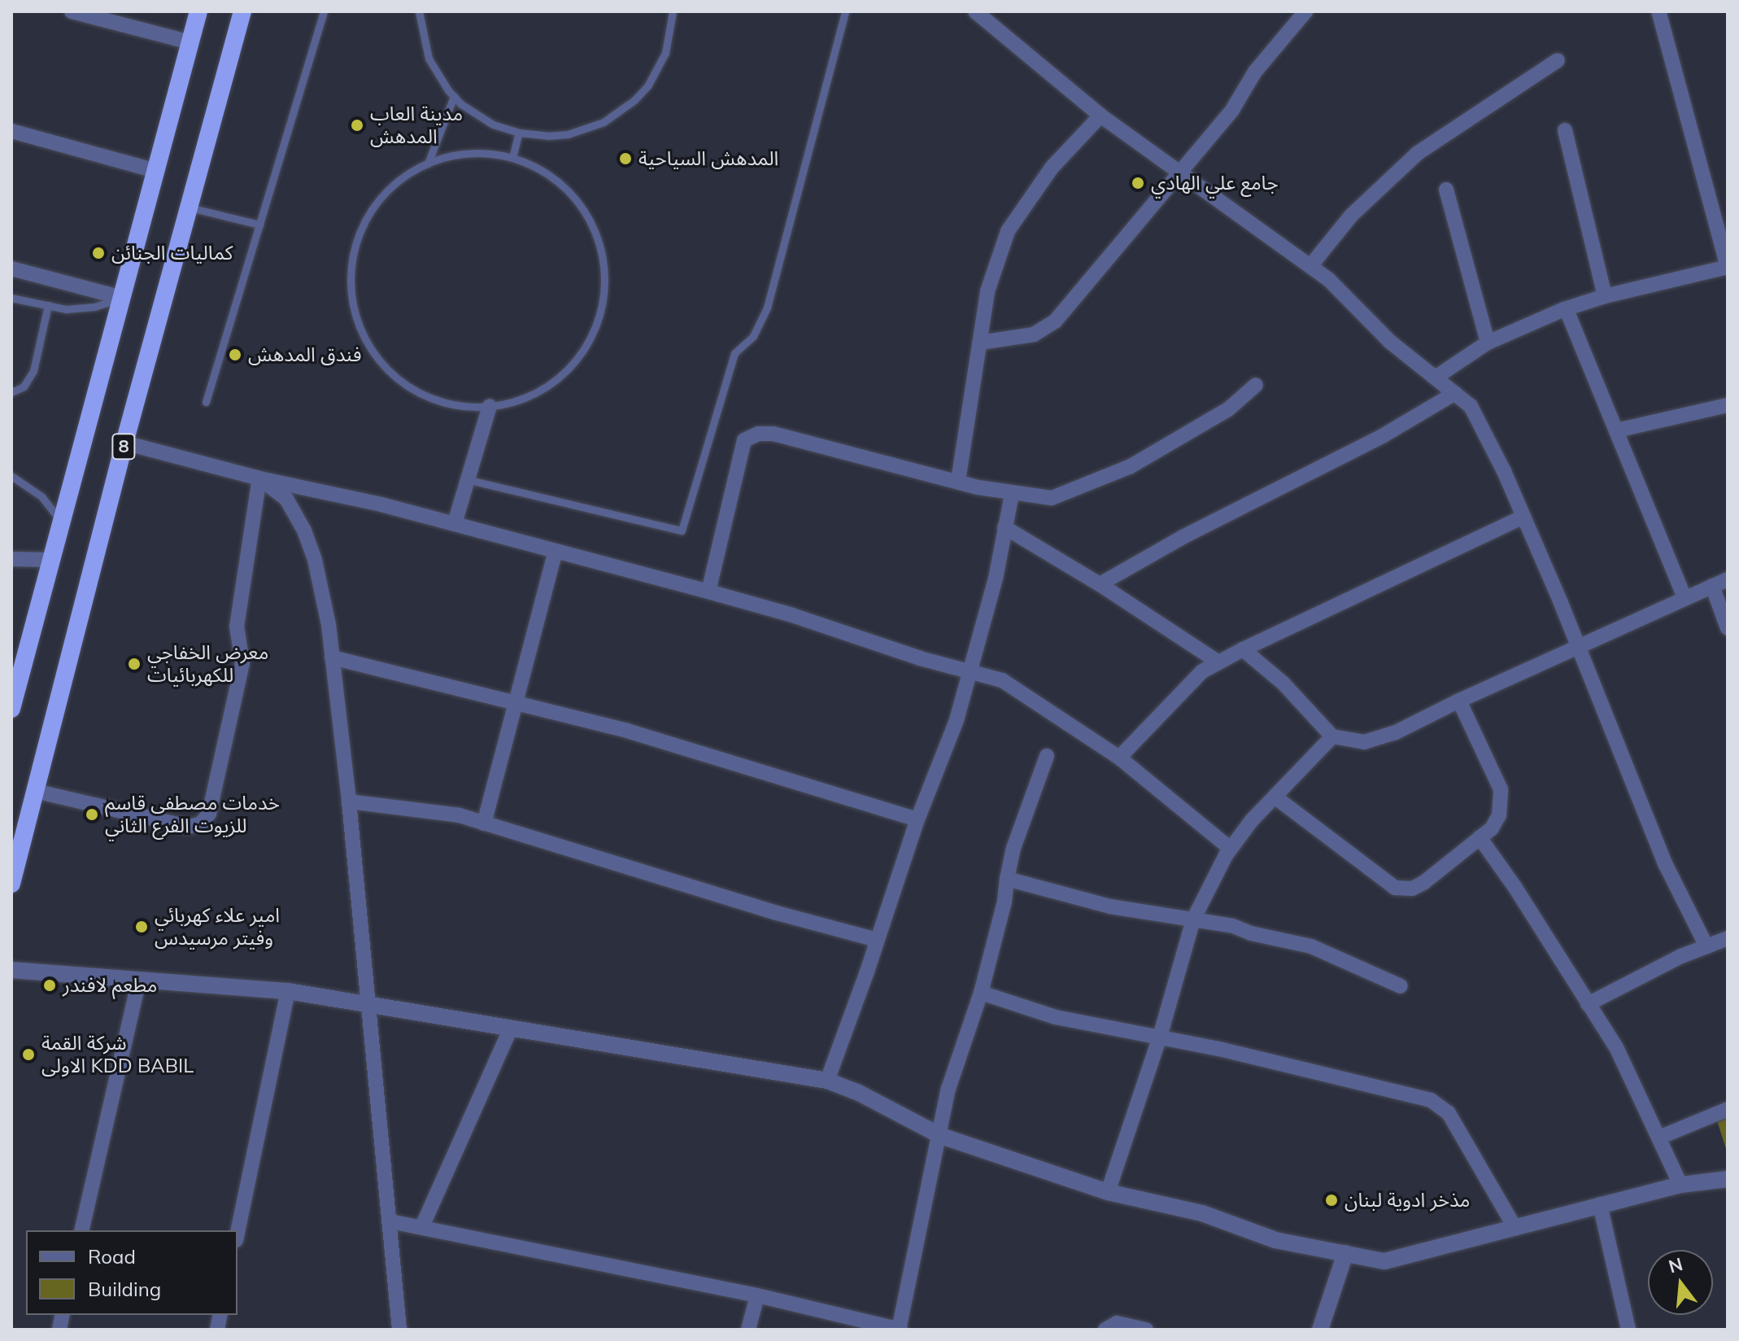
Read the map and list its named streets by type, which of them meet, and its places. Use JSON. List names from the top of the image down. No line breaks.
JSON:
{"streets":{"highway":["8"]},"places":["مدينة العاب المدهش","المدهش السياحية","جامع علي الهادي","كماليات الجنائن","فندق المدهش","معرض الخفاجي للكهربائيات","خدمات مصطفى قاسم للزيوت الفرع الثاني","امير علاء كهربائي وفيتر مرسيدس","مطعم لافندر","شركة القمة الاولى KDD BABIL","مذخر ادوية لبنان"],"legend":["Road","Building"],"north":"top"}
